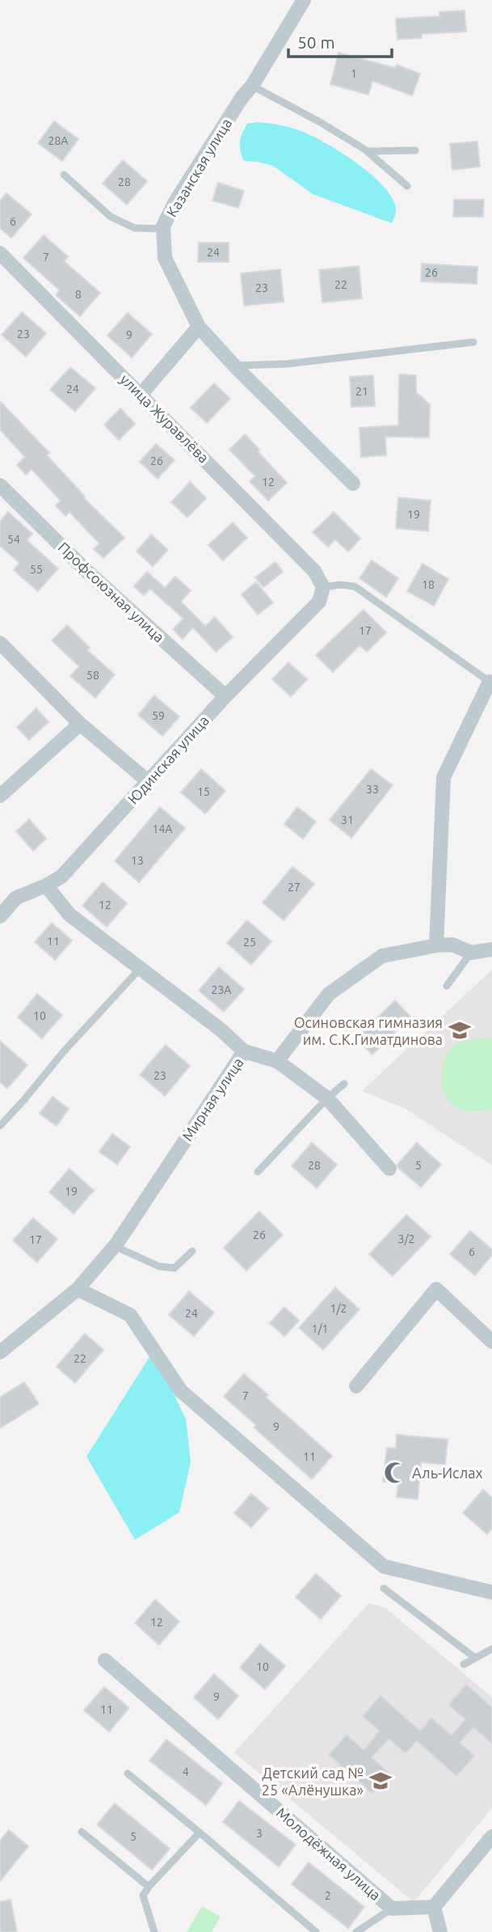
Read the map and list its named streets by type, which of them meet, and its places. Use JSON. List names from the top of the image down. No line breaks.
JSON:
{"streets":{"street":["Казанская улица","улица Журавлёва","Профсоюзная улица","Юдинская улица","Мирная улица","Молодёжная улица"]},"crossings":[["улица Журавлёва","Юдинская улица"],["Профсоюзная улица","Юдинская улица"]],"places":{"school or university":["Осиновская гимназия им. С.К.Гиматдинова","Детский сад № 25 «Алёнушка»"],"mosque":["Аль-Ислах"]},"house_numbers":["1","28А","28","6","24","7","26","22","23","8","23","9","24","21","26","12","19","54","55","18","17","58","59","33","15","31","14А","13","27","12","11","25","23А","10","23","28","5","19","26","3/2","17","6","1/2","24","1/1","22","7","9","11","12","10","9","11","4","3","5","2"],"scale_bar":"50 m"}
